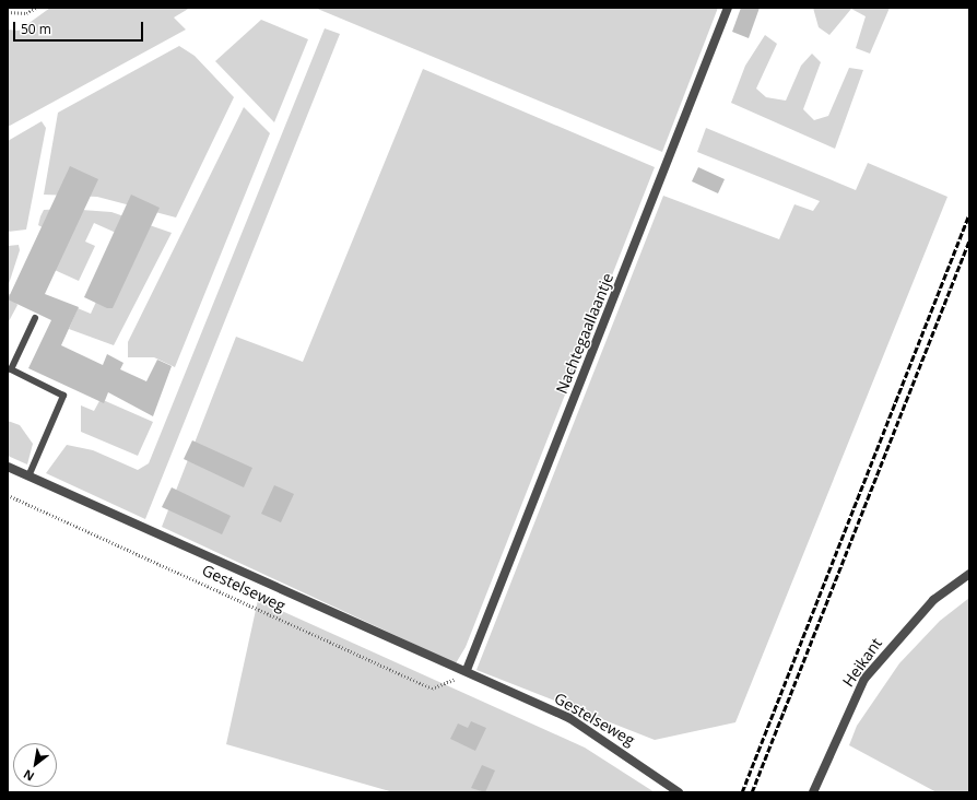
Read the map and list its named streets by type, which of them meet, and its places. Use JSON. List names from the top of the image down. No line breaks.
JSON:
{"streets":{"street":["Nachtegaallaantje","Gestelseweg","Heikant"]},"crossings":[["Nachtegaallaantje","Gestelseweg"]],"scale_bar":"50 m","north":"bottom left"}
